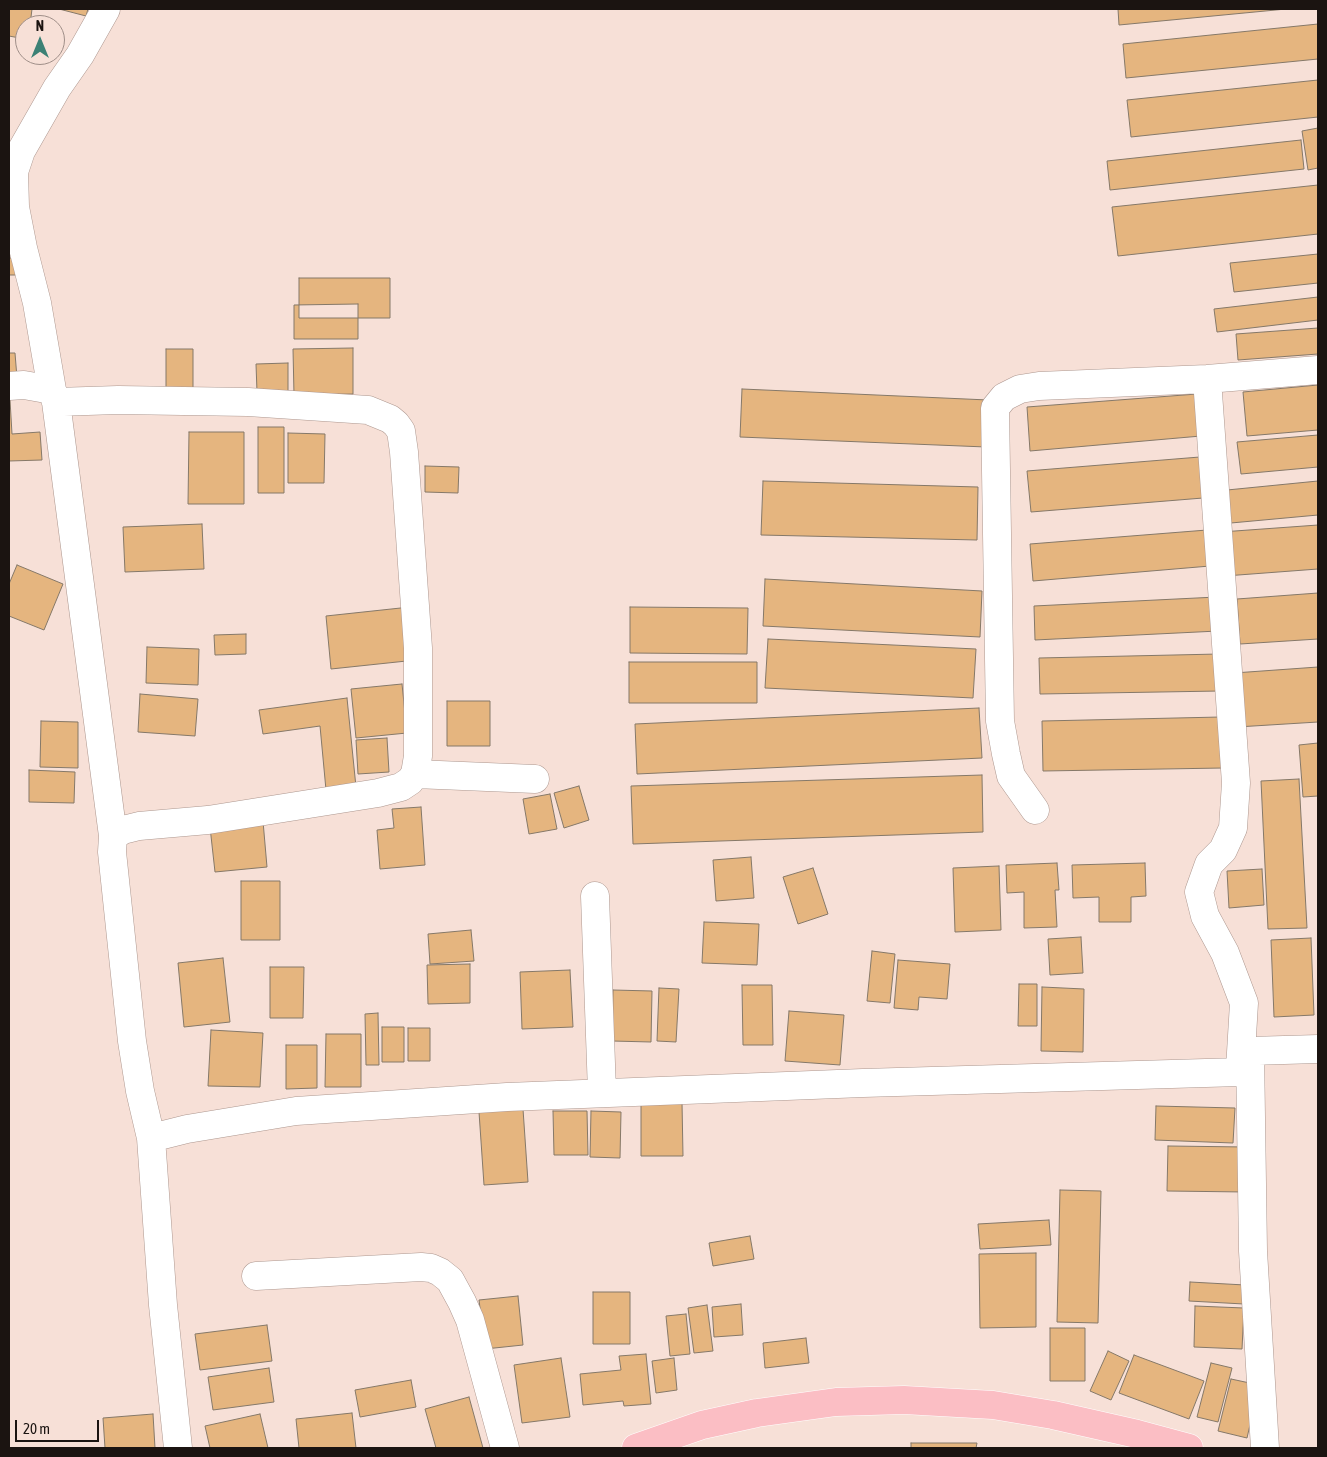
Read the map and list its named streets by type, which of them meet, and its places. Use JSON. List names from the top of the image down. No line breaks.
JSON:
{"scale_bar":"20 m","north":"top"}
